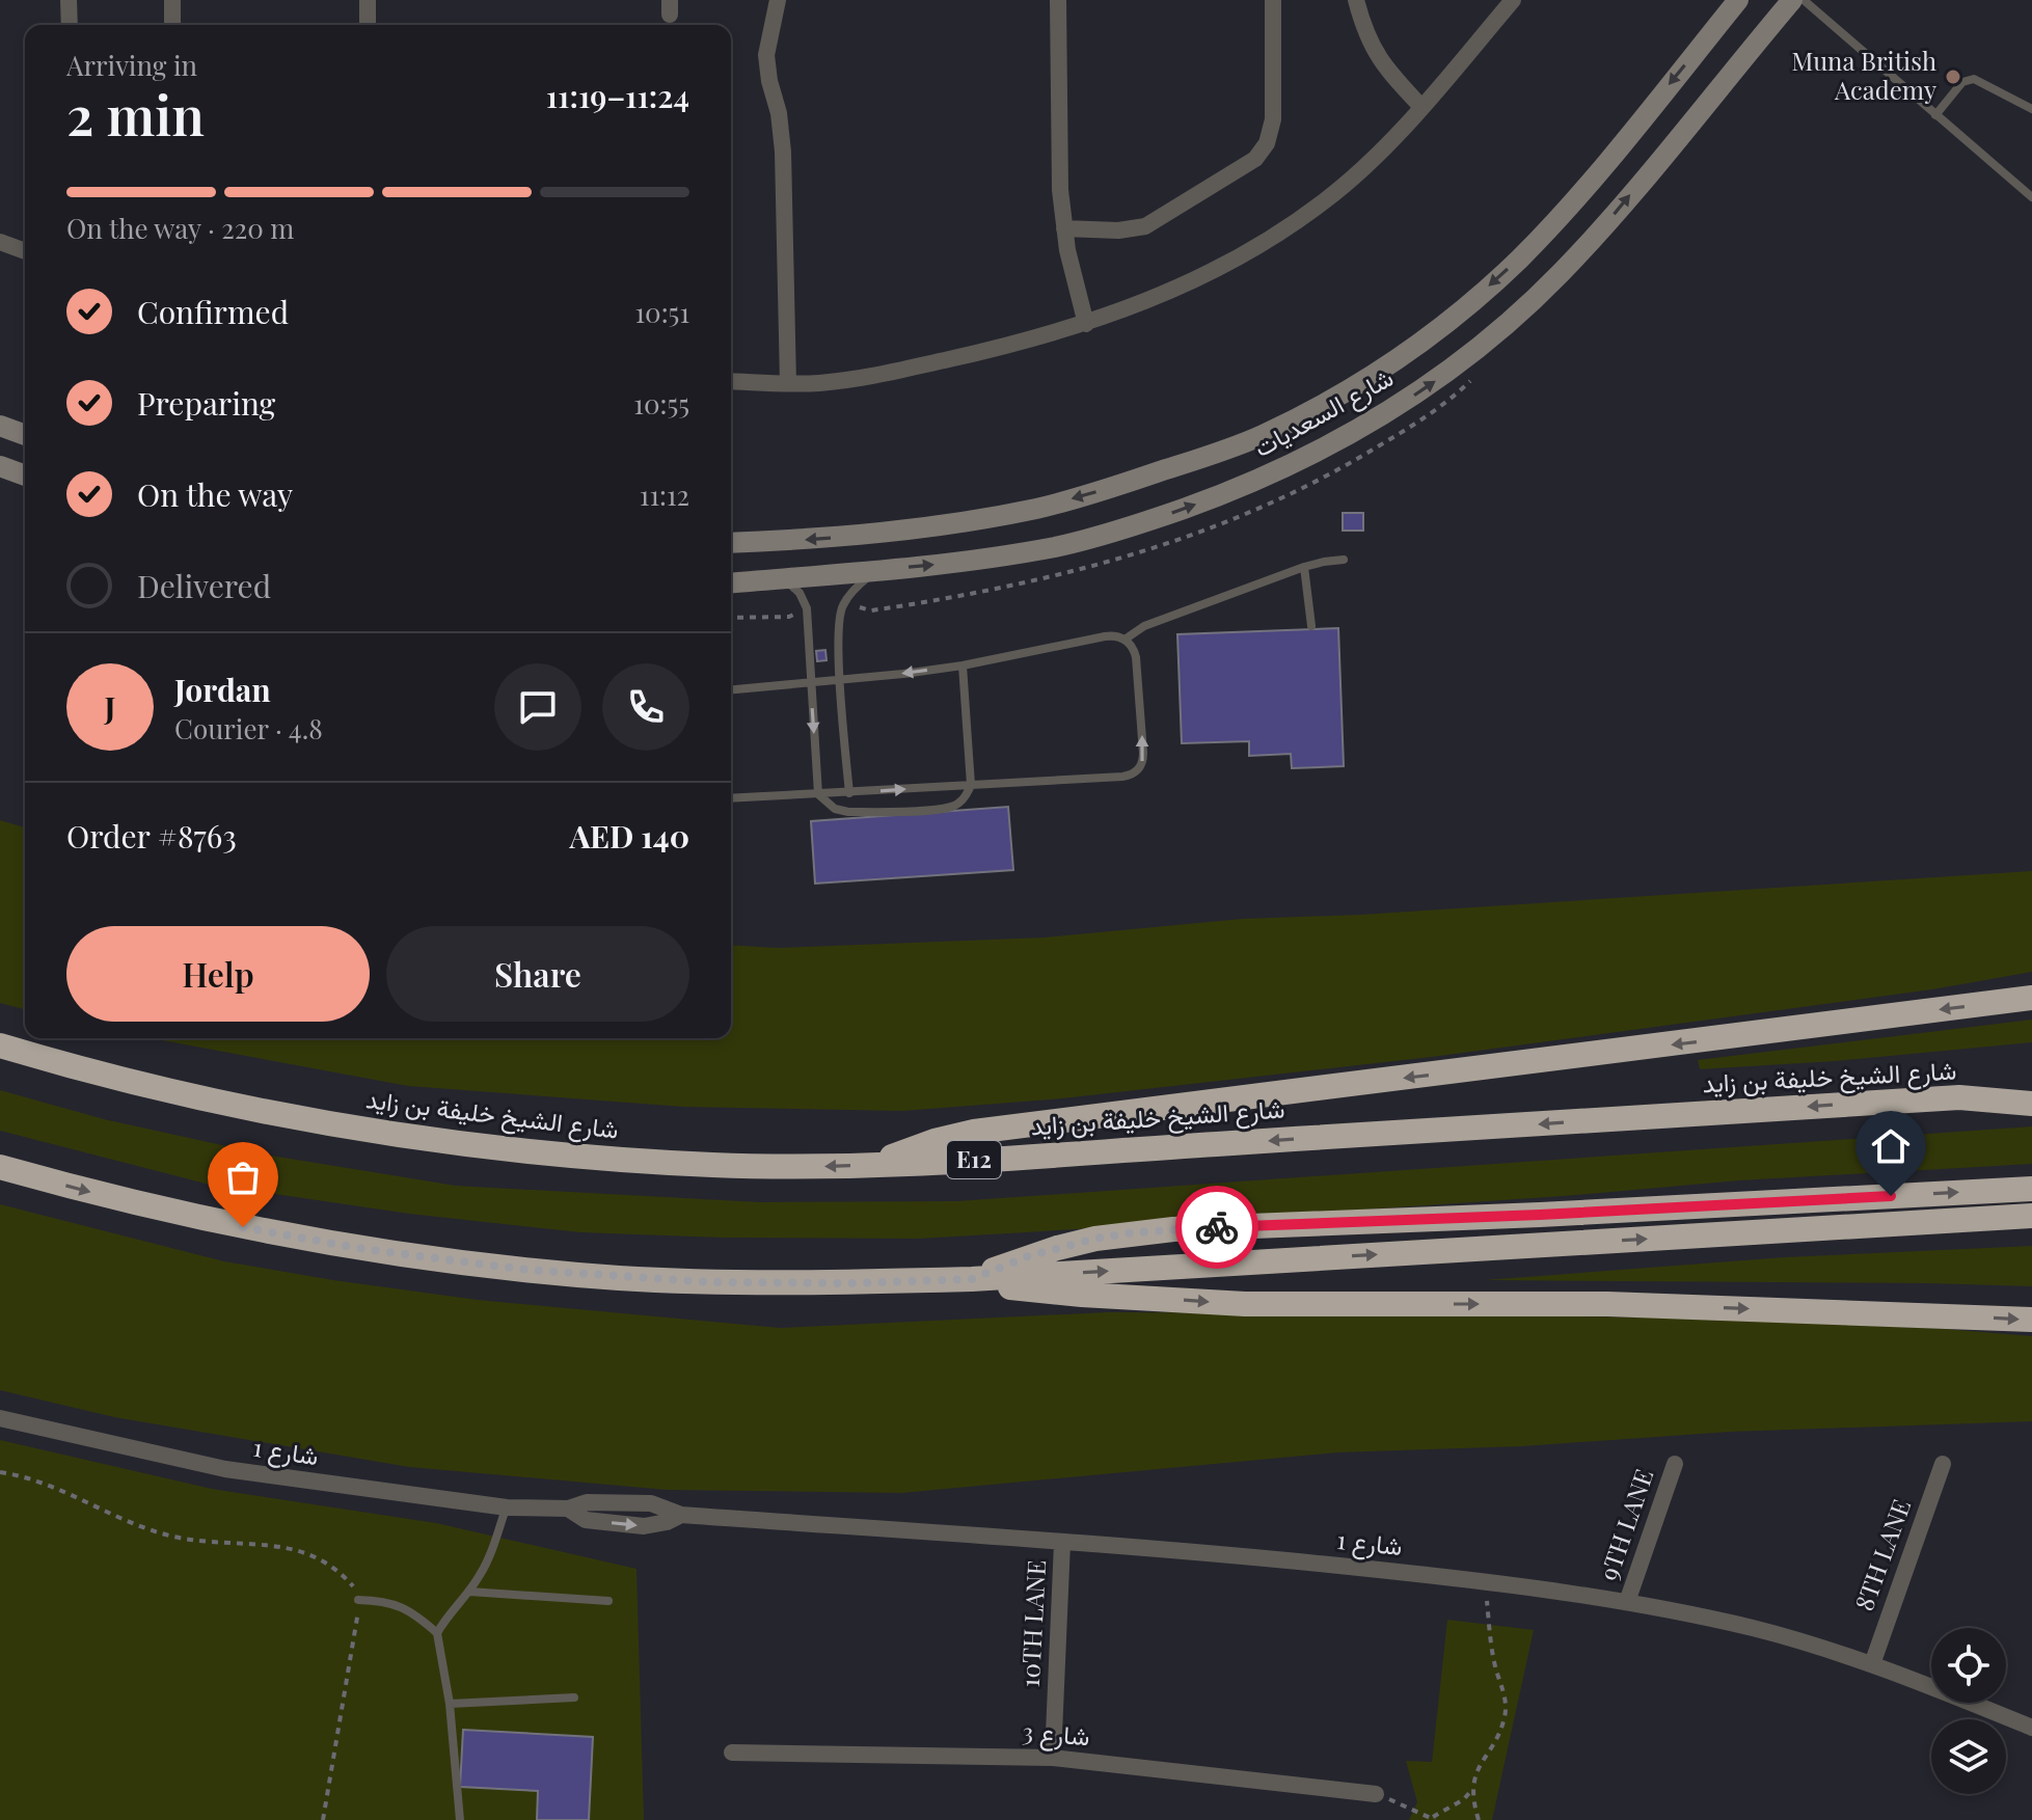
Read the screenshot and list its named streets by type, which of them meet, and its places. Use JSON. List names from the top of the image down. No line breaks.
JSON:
{"streets":{"highway":["شارع الشيخ خليفة بن زايد","E12"],"street":["شارع السعديات","شارع 1","9TH LANE","8TH LANE","10TH LANE","شارع 3"]},"crossings":[["شارع 1","9TH LANE"],["شارع 1","8TH LANE"],["شارع 1","10TH LANE"],["10TH LANE","شارع 3"]],"places":["Muna British Academy"],"page":{"heading":["2 min","Arriving in","11:19–11:24"],"panel":["Jordan","Courier · 4.8","Order #8763","AED 140"],"bar":"On the way · 220 m","list":[["Confirmed","10:51"],["Preparing","10:55"],["On the way","11:12"],"Delivered"],"round":"J","buttons":["Help","Share"]}}
